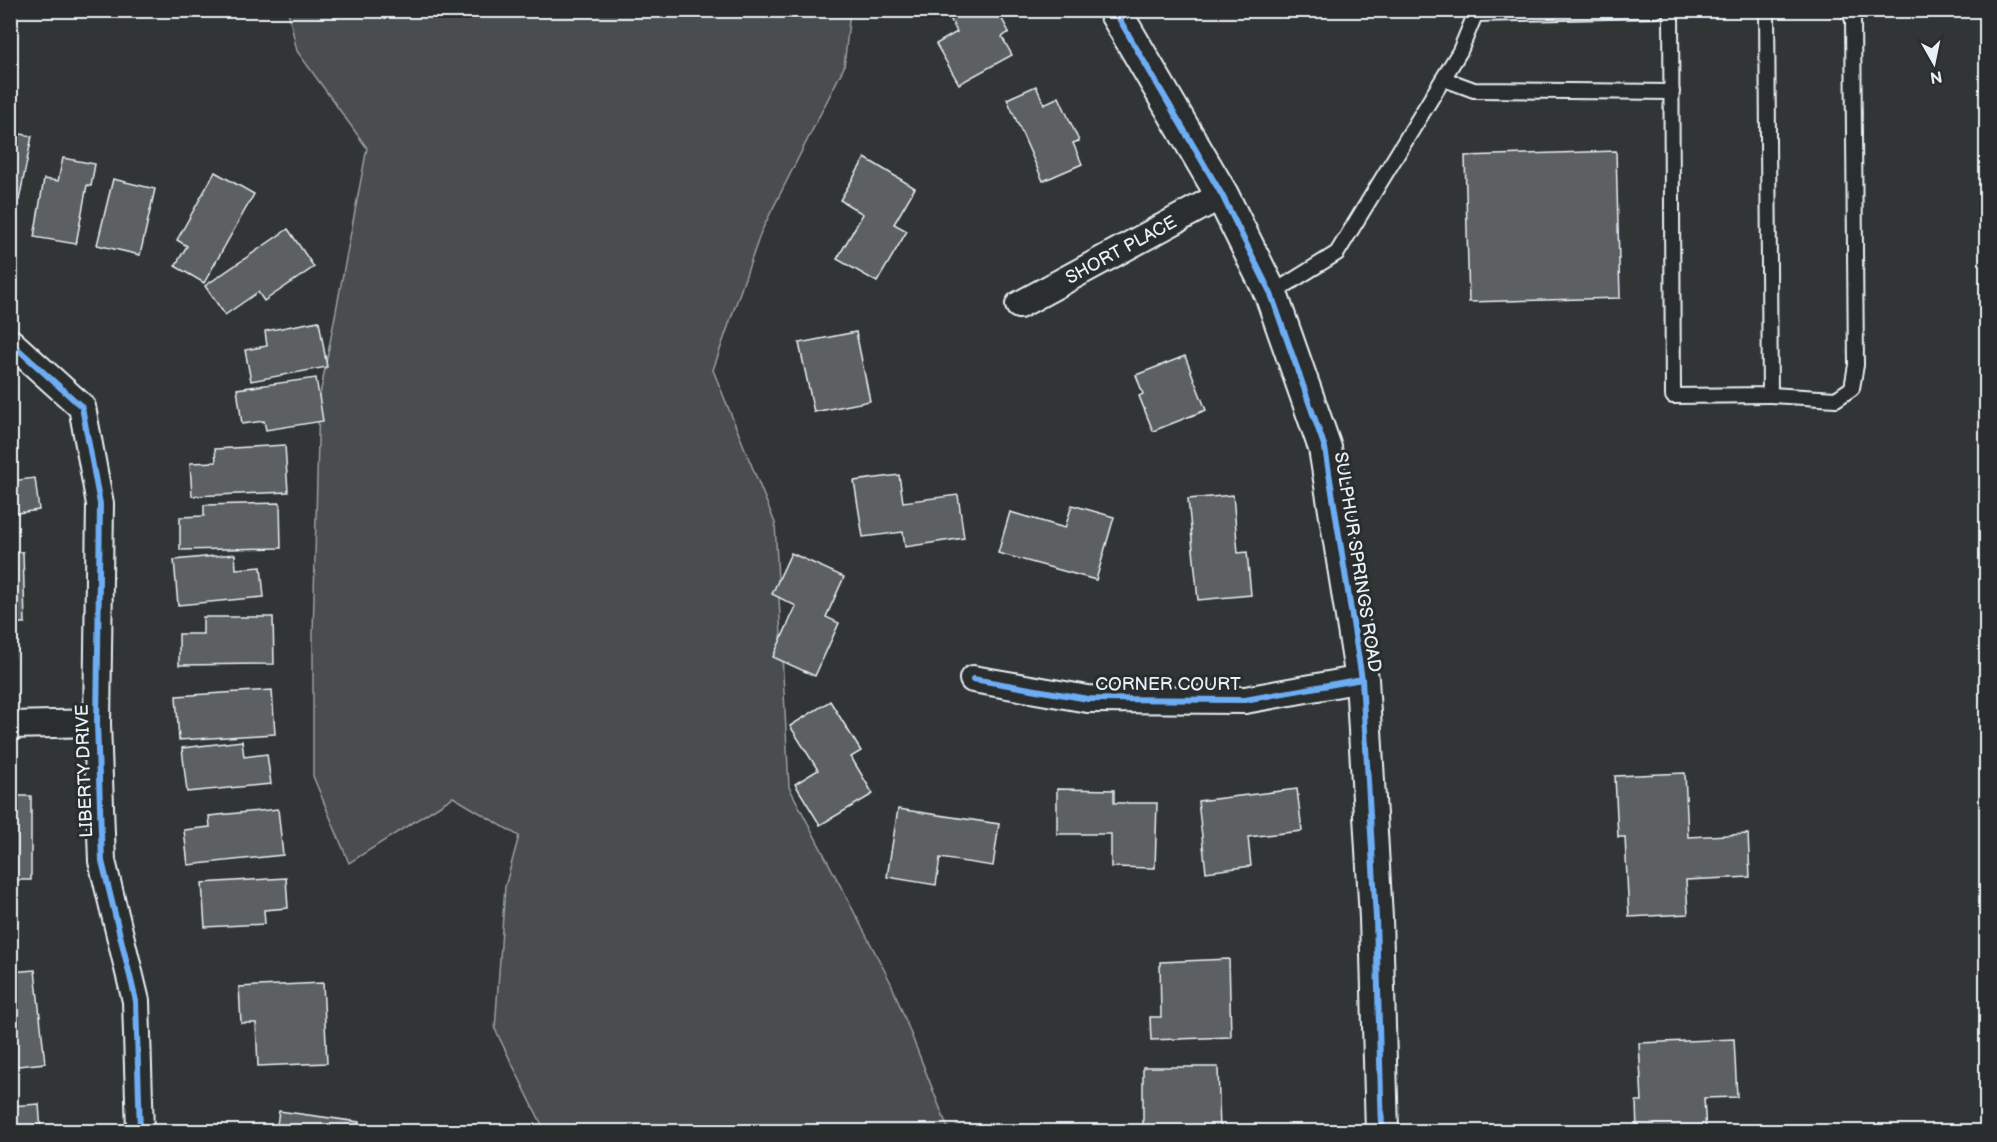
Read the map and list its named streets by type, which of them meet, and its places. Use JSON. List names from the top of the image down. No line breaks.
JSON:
{"streets":{"street":["SHORT PLACE","SULPHUR SPRINGS ROAD","CORNER COURT","LIBERTY DRIVE"]},"crossings":[["SHORT PLACE","SULPHUR SPRINGS ROAD"],["SULPHUR SPRINGS ROAD","CORNER COURT"]],"north":"bottom"}
